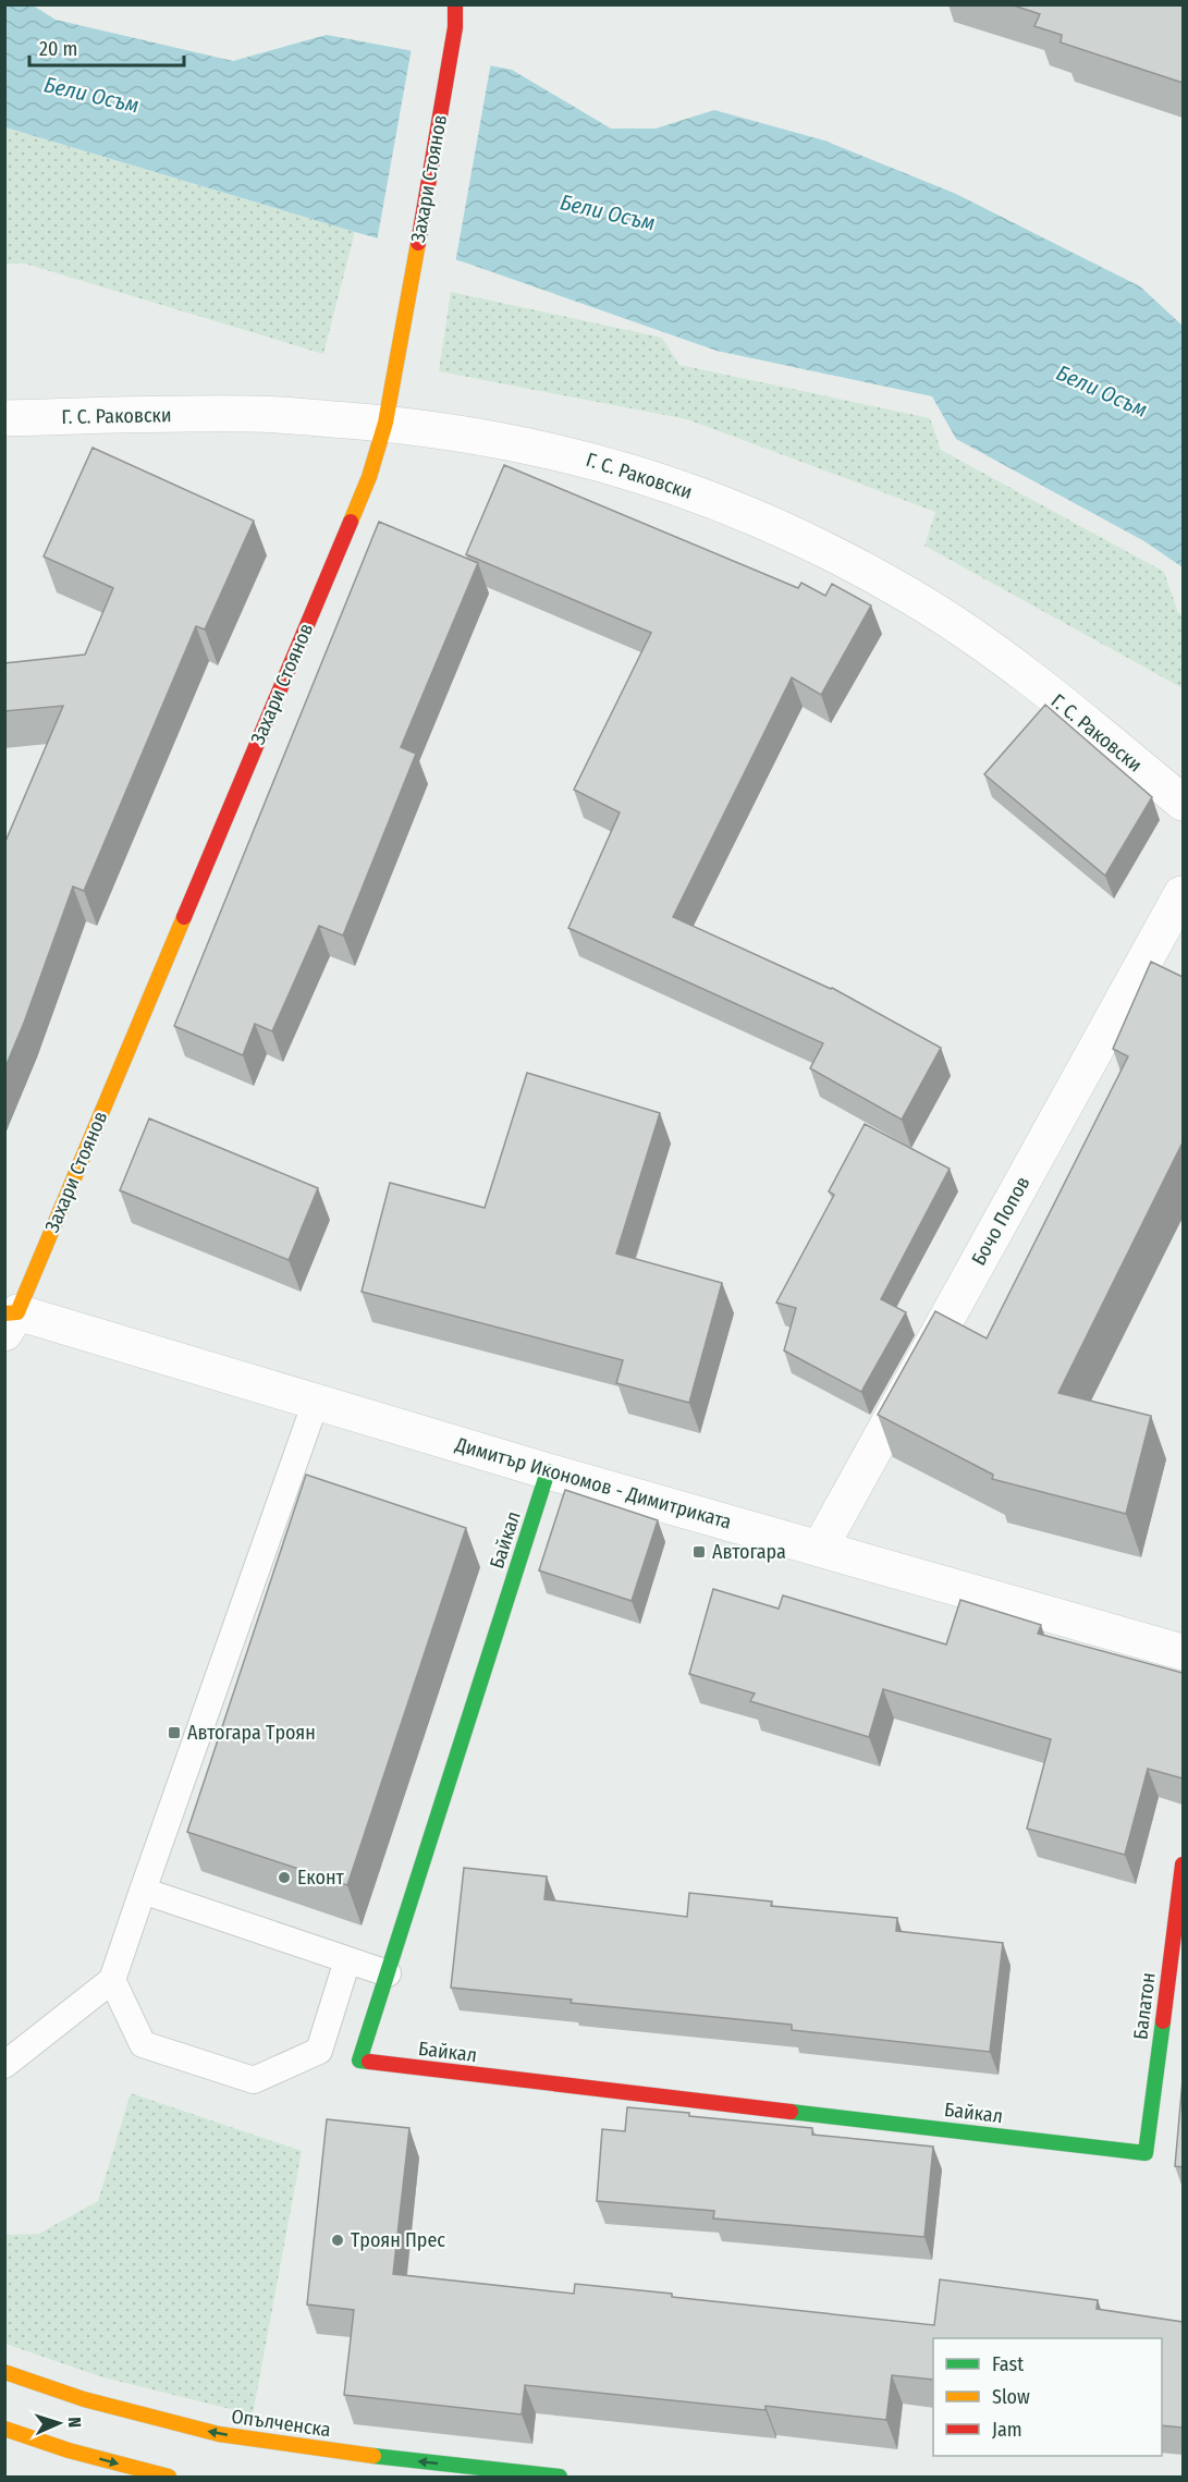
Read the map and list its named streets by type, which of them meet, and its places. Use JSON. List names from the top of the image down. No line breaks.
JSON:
{"streets":{"street":["Захари Стоянов","Г. С. Раковски","Бочо Попов","Димитър Икономов - Димитриката","Байкал","Балатон","Опълченска"]},"crossings":[["Захари Стоянов","Г. С. Раковски"],["Захари Стоянов","Димитър Икономов - Димитриката"],["Бочо Попов","Димитър Икономов - Димитриката"],["Димитър Икономов - Димитриката","Байкал"],["Байкал","Балатон"]],"water":["Бели Осъм"],"places":{"transit":["Автогара","Автогара Троян"],"other":["Еконт","Троян Прес"]},"legend":["Fast","Slow","Jam"],"scale_bar":"20 m","north":"right"}
